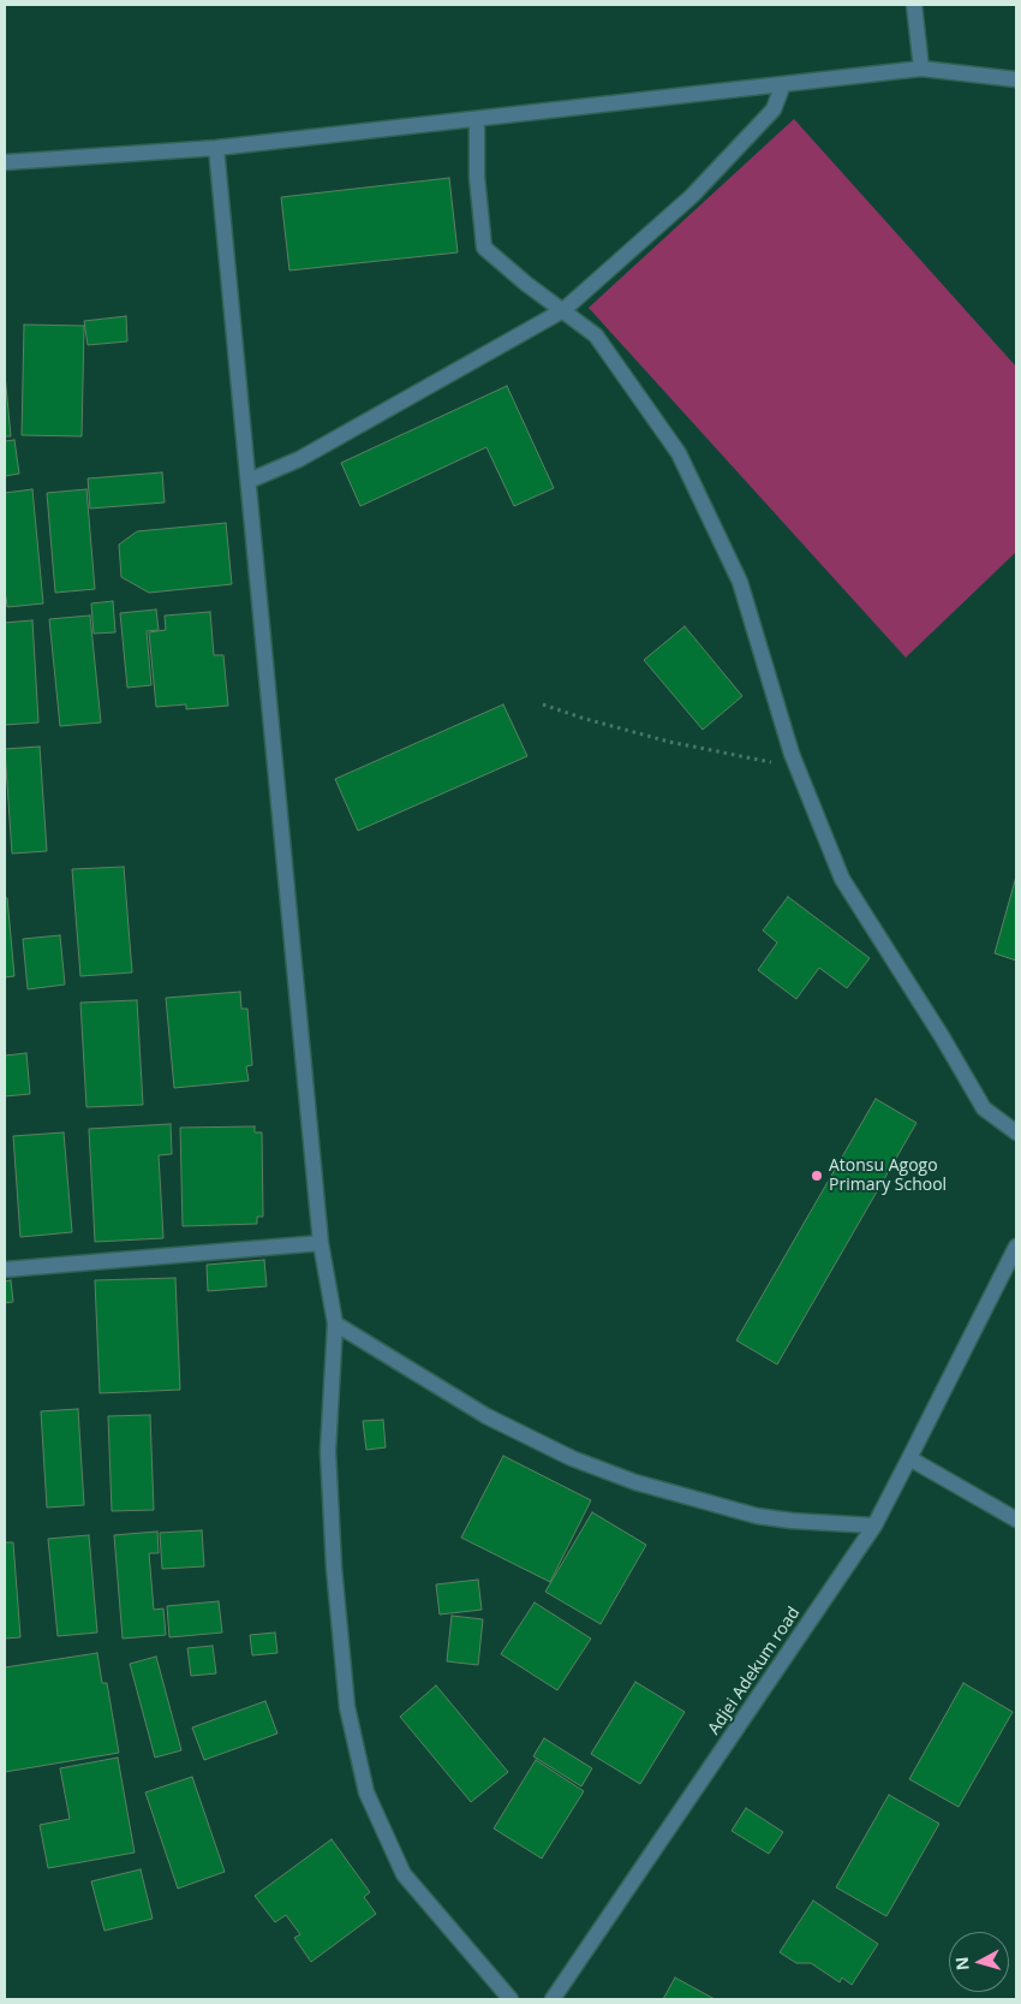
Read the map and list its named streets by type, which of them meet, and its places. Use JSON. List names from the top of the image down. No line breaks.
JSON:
{"streets":{"street":["Adjei Adekum road"]},"places":["Atonsu Agogo Primary School"],"north":"left"}
